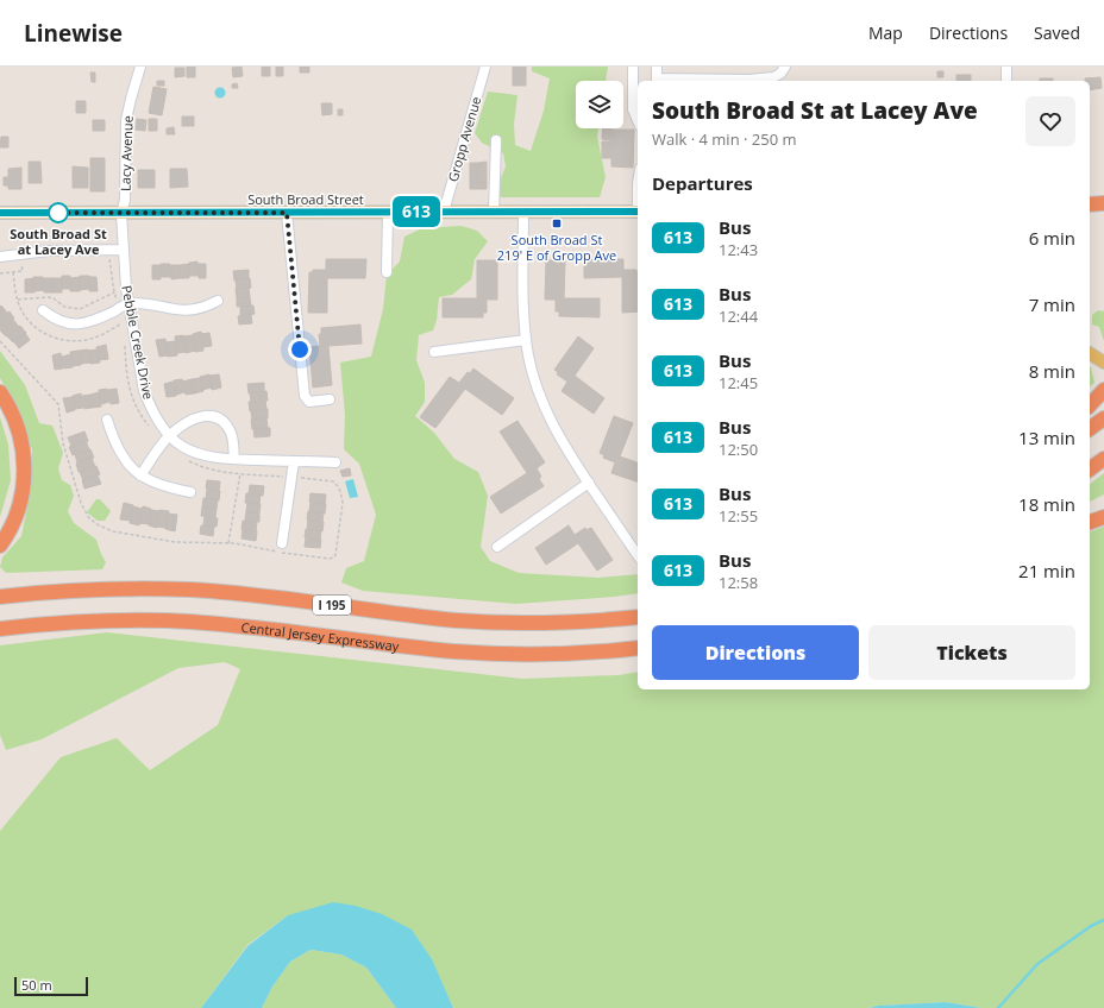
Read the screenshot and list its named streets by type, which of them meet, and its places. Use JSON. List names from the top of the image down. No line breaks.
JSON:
{"streets":{"highway":["I 195","Central Jersey Expressway"],"main road":["South Broad Street"],"street":["Gropp Avenue","Lacy Avenue","Pebble Creek Drive"]},"crossings":[["Gropp Avenue","South Broad Street"],["Lacy Avenue","South Broad Street"],["Lacy Avenue","Pebble Creek Drive"],["South Broad Street","Pebble Creek Drive"]],"places":{"other":["South Broad St at Lacey Ave"],"transit":["South Broad St 219' E of Gropp Ave"]},"lines":["bus line 613"],"scale_bar":"50 m","page":{"header":"Linewise","nav":["Map","Directions","Saved"],"on_map":"613","heading":[["South Broad St at Lacey Ave","Walk · 4 min · 250 m"],"Departures"],"list":[{"mark":"613","name":"Bus","note":"12:43","value":"6 min"},{"mark":"613","name":"Bus","note":"12:44","value":"7 min"},{"mark":"613","name":"Bus","note":"12:45","value":"8 min"},{"mark":"613","name":"Bus","note":"12:50","value":"13 min"},{"mark":"613","name":"Bus","note":"12:55","value":"18 min"},{"mark":"613","name":"Bus","note":"12:58","value":"21 min"}],"buttons":["Directions","Tickets"],"scale":"50 m"}}
